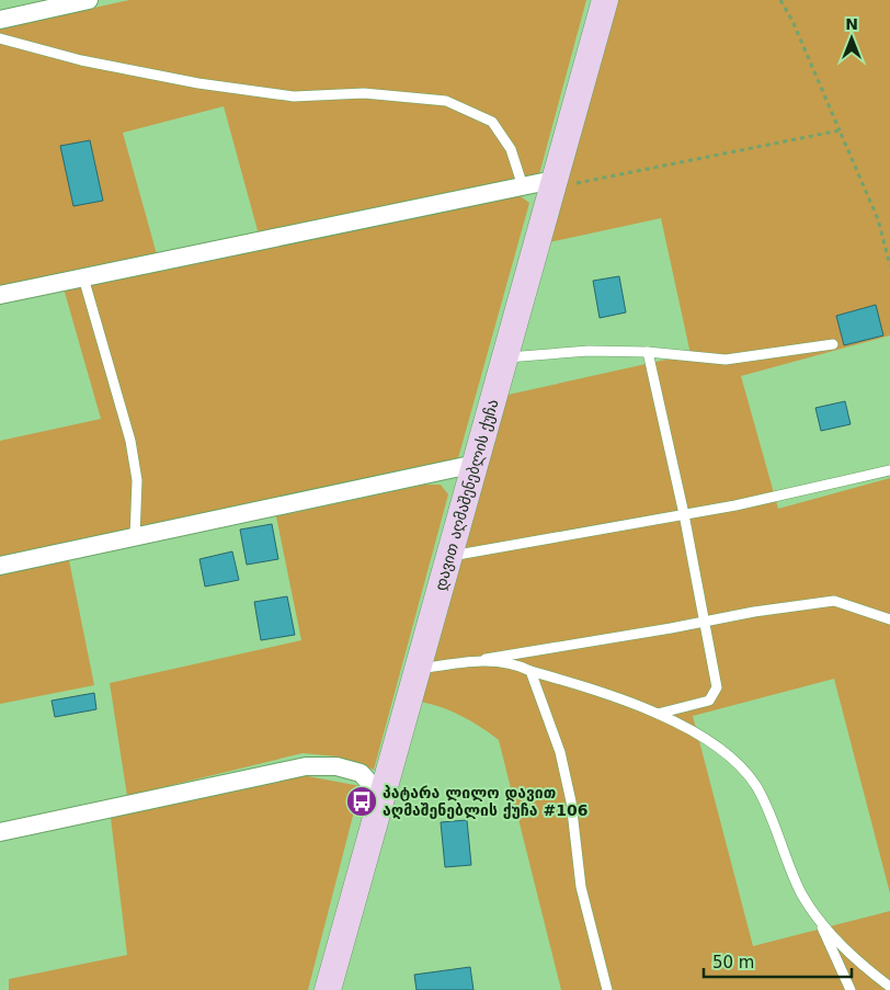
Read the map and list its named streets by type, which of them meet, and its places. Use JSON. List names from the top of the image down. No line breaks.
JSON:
{"streets":{"street":["დავით აღმაშენებლის ქუჩა"]},"places":{"bus stop":["პატარა ლილო დავით აღმაშენებლის ქუჩა #106"]},"scale_bar":"50 m","north":"top"}
